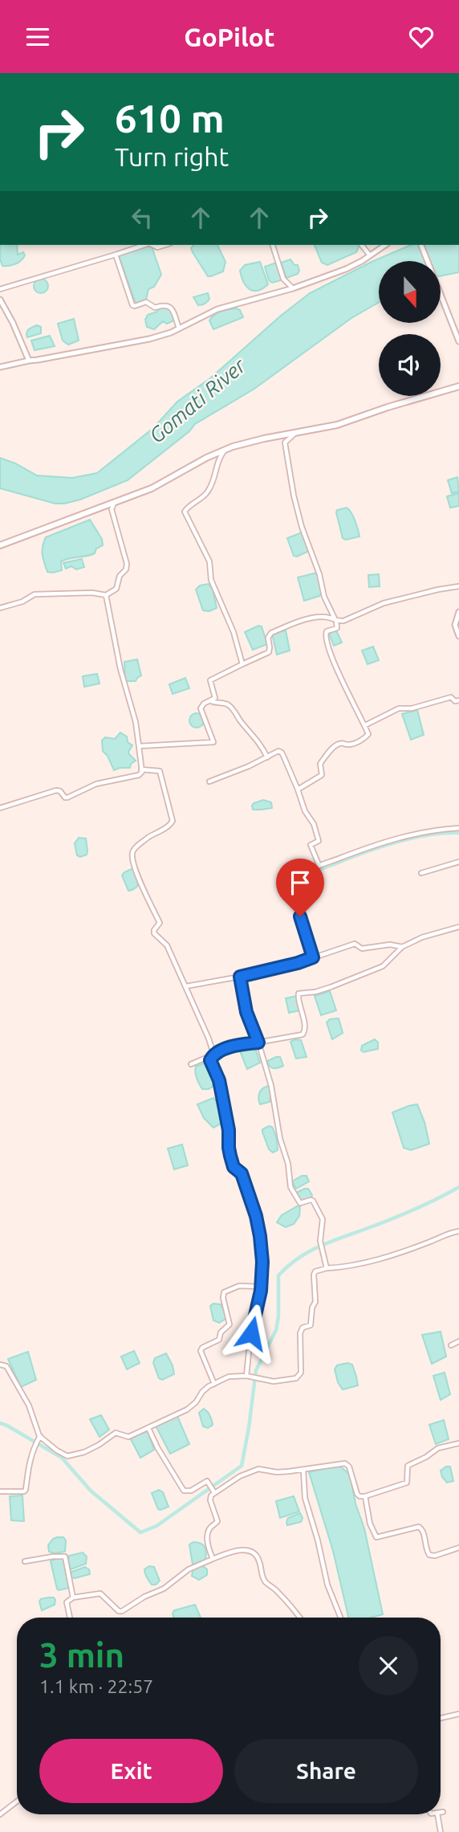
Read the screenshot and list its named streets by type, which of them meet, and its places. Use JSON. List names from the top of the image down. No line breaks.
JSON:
{"water":["Gomati River"],"north":"bottom","page":{"header":"GoPilot","turn":["610 m","Turn right"],"heading":["3 min","1.1 km · 22:57"],"buttons":["Exit","Share"]}}
